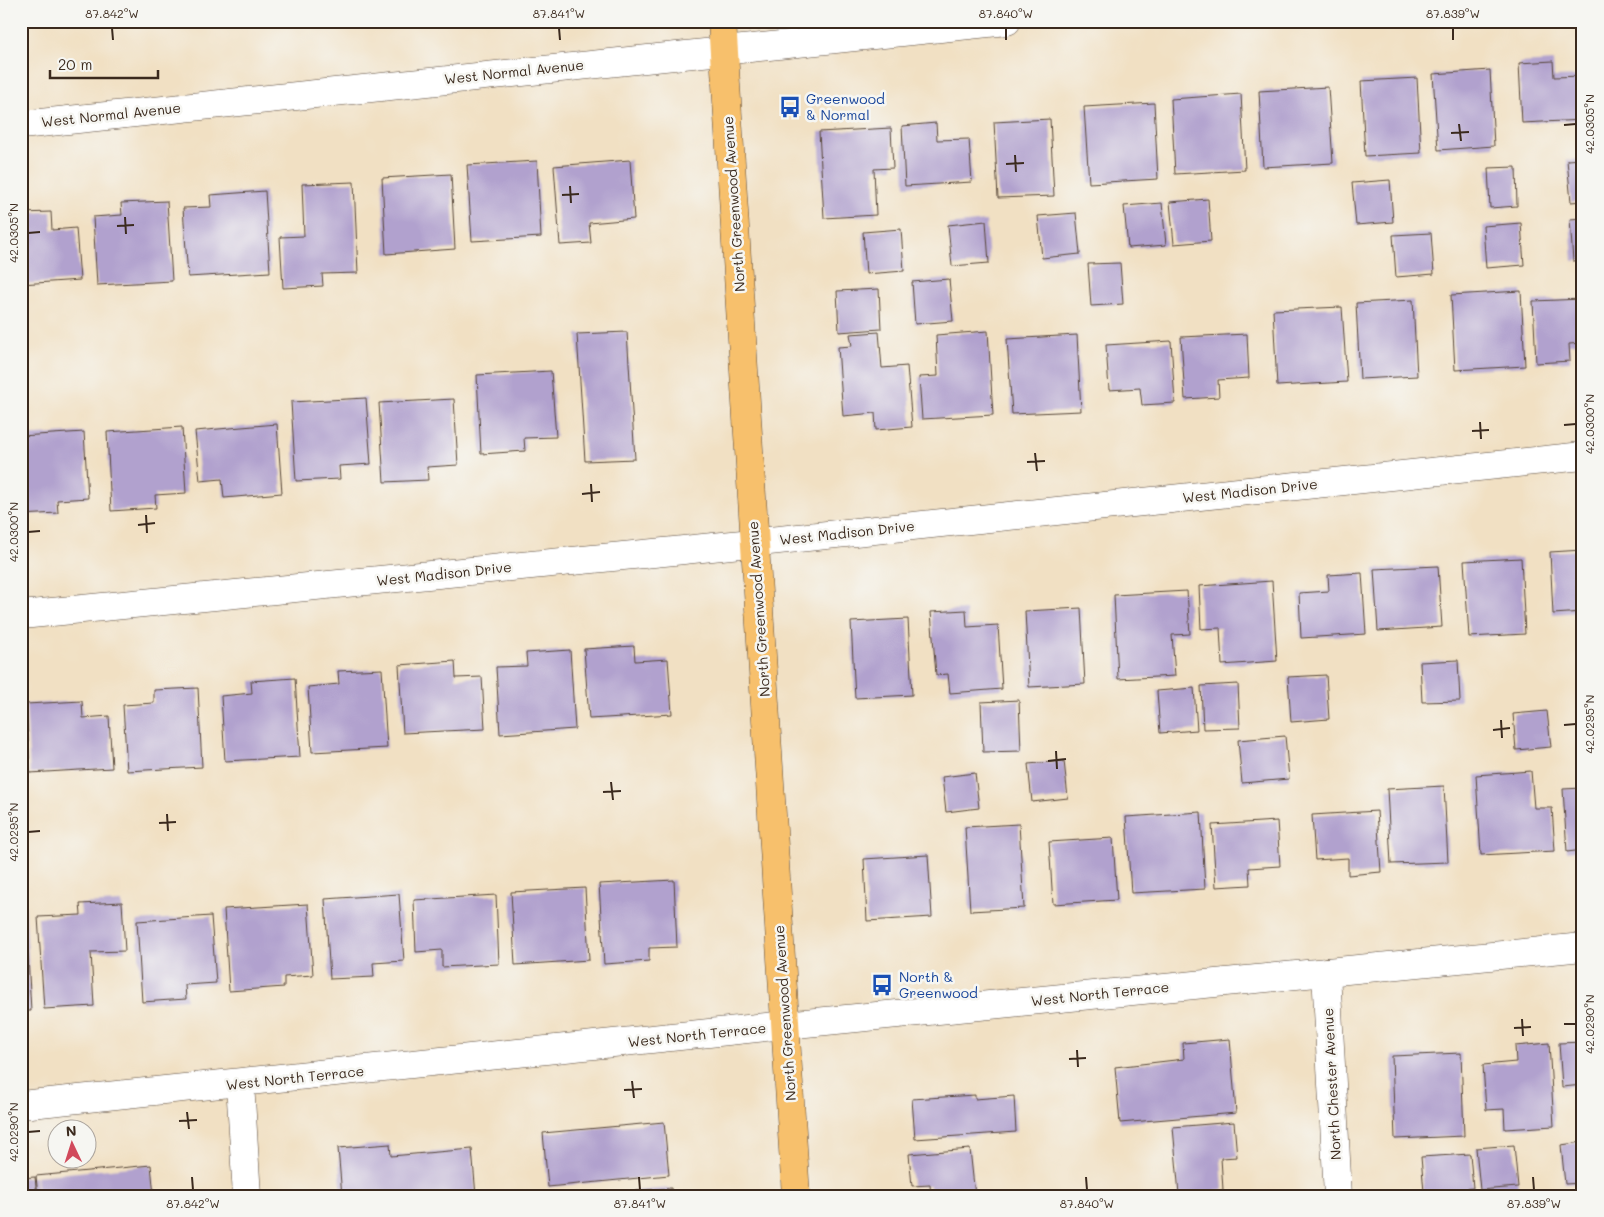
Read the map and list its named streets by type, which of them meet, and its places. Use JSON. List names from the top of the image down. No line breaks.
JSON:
{"streets":{"main road":["North Greenwood Avenue"],"street":["West Normal Avenue","West Madison Drive","West North Terrace","North Chester Avenue"]},"crossings":[["West Normal Avenue","North Greenwood Avenue"],["North Greenwood Avenue","West Madison Drive"],["North Greenwood Avenue","West North Terrace"],["West North Terrace","North Chester Avenue"]],"places":{"bus stop":["Greenwood & Normal","North & Greenwood"]},"scale_bar":"20 m","north":"top","coordinates":["87.842°W","87.841°W","87.840°W","87.839°W","42.0305°N","42.0300°N","42.0295°N","42.0290°N"]}
